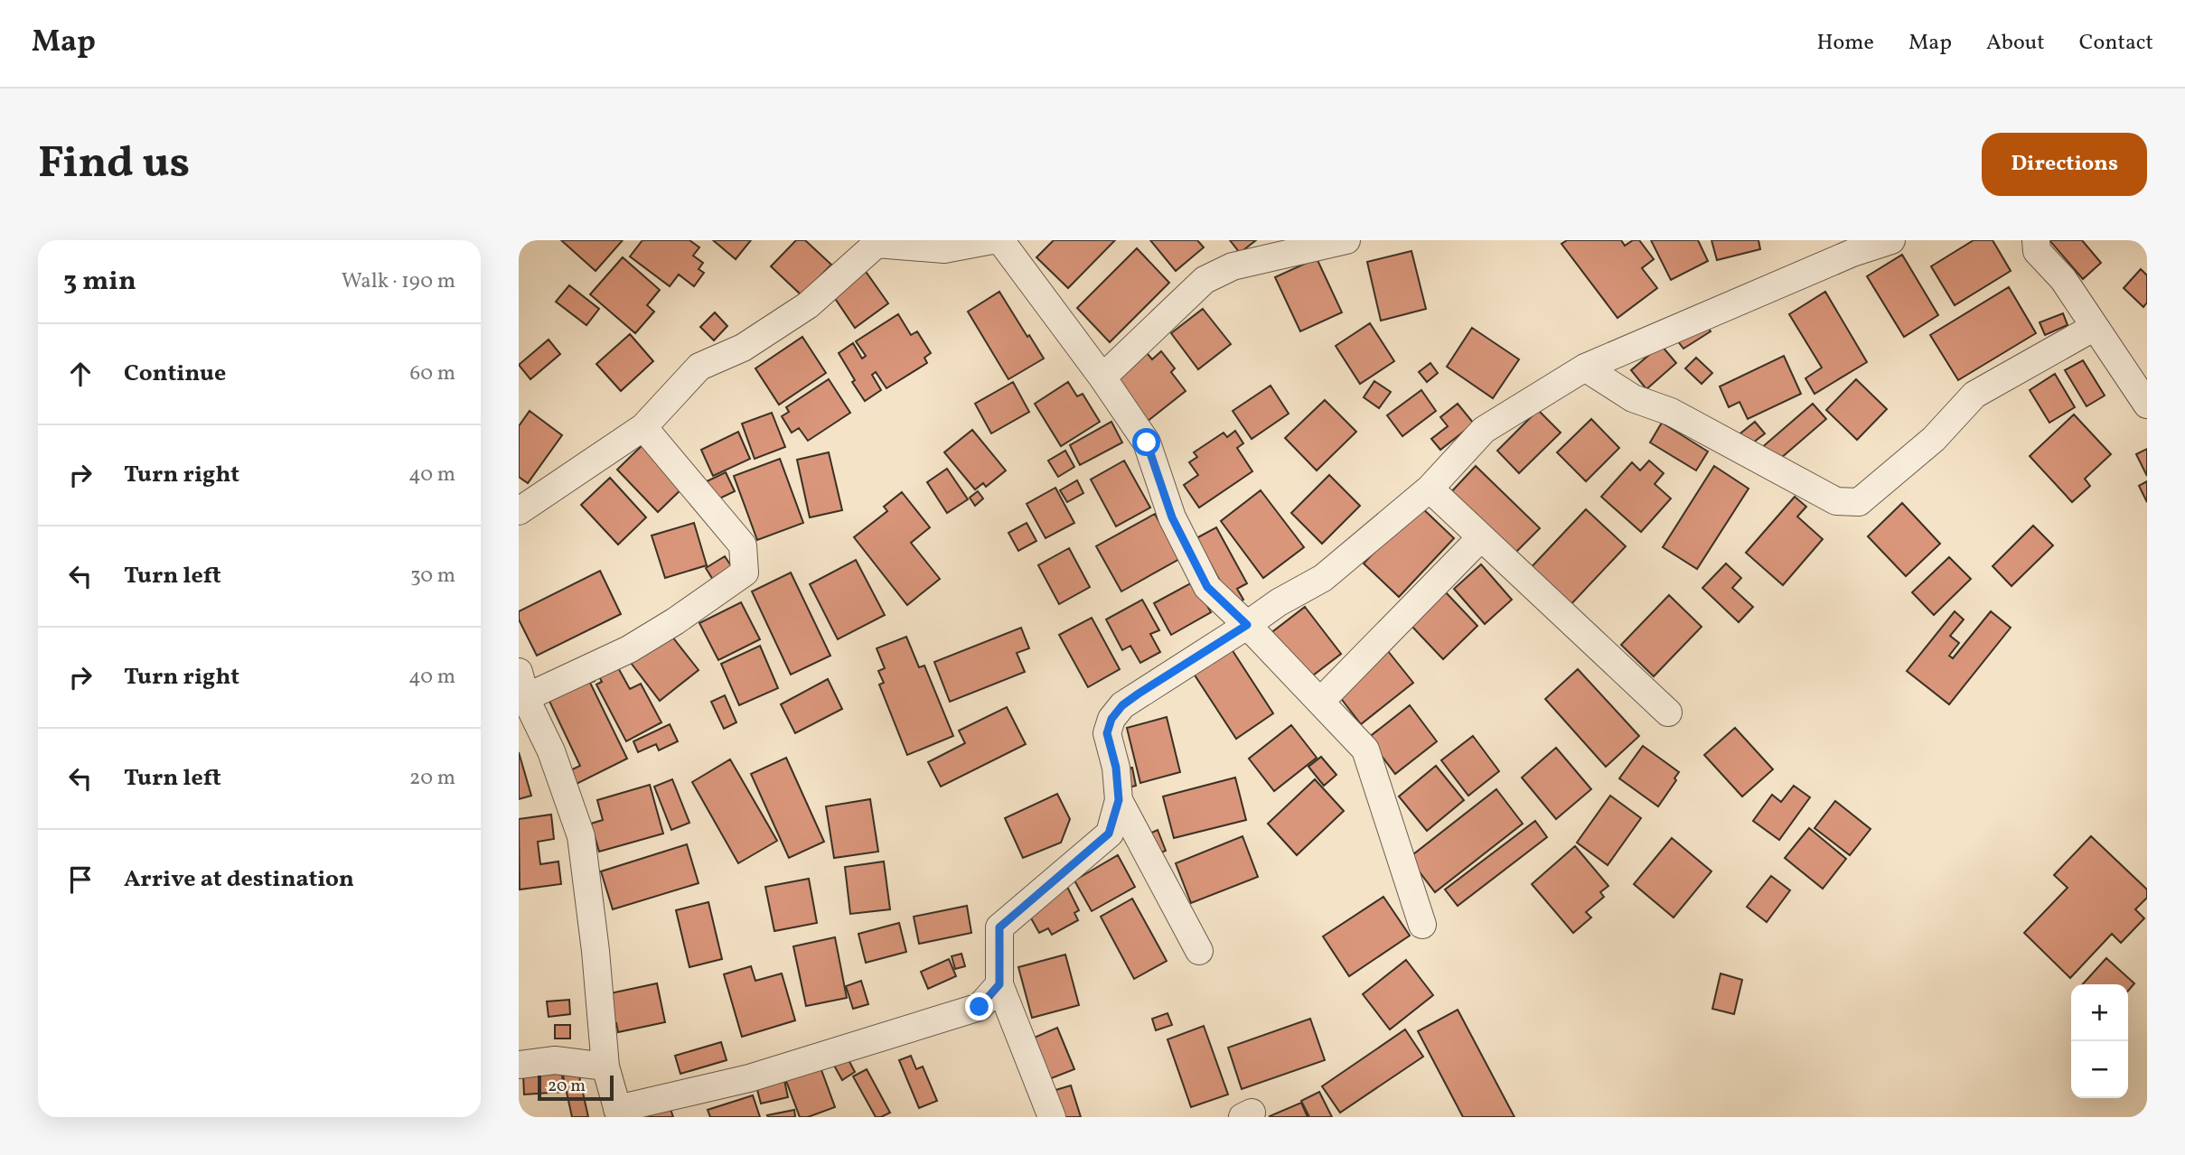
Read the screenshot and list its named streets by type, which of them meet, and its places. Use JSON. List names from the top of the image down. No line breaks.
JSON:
{"scale_bar":"20 m","page":{"header":"Map","nav":["Home","Map","About","Contact"],"buttons":"Directions","title":"Find us","heading":["3 min","Walk · 190 m"],"list":[["Continue","60 m"],["Turn right","40 m"],["Turn left","30 m"],["Turn right","40 m"],["Turn left","20 m"],"Arrive at destination"],"map_buttons":["+","−"],"scale":"20 m"}}
